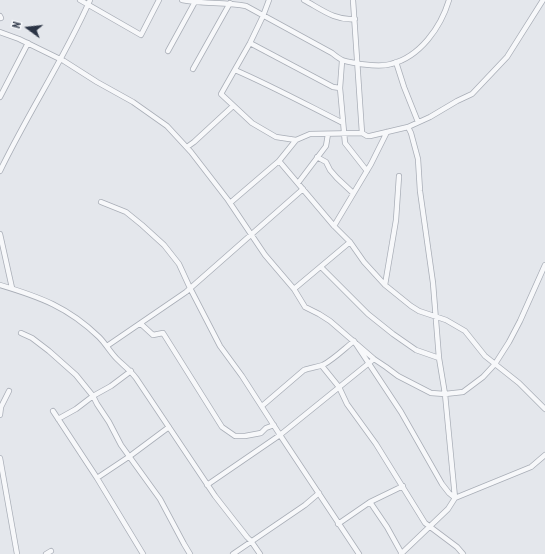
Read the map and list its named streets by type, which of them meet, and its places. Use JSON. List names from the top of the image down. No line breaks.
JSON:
{"north":"left"}
